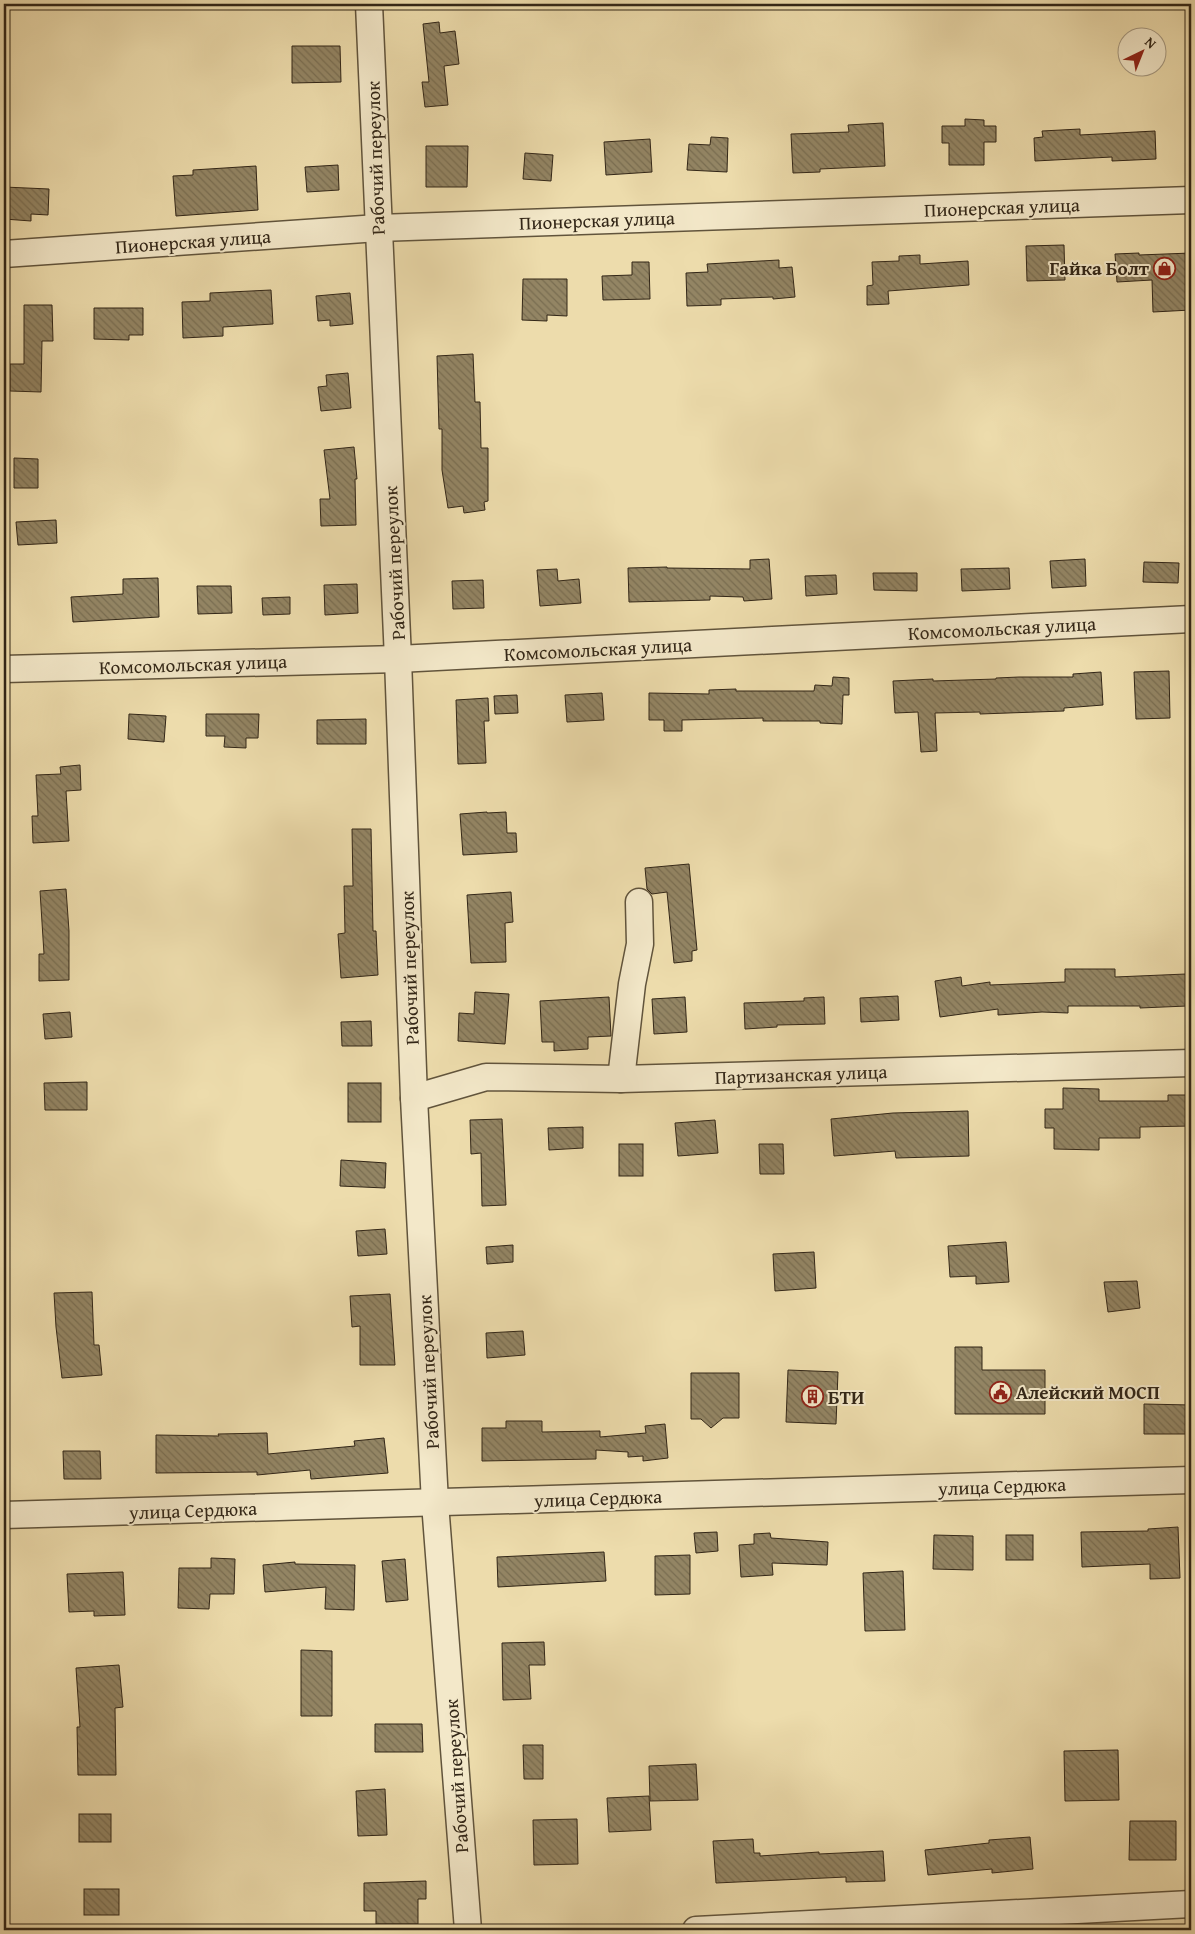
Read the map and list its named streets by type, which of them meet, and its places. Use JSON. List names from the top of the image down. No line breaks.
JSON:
{"streets":{"street":["Рабочий переулок","Пионерская улица","Комсомольская улица","Партизанская улица","улица Сердюка"]},"crossings":[["Рабочий переулок","Пионерская улица"],["Рабочий переулок","Комсомольская улица"],["Рабочий переулок","Партизанская улица"],["Рабочий переулок","улица Сердюка"]],"places":{"shop":["Гайка Болт"],"public building":["Алейский МОСП"],"building":["БТИ"]},"north":"top right"}
